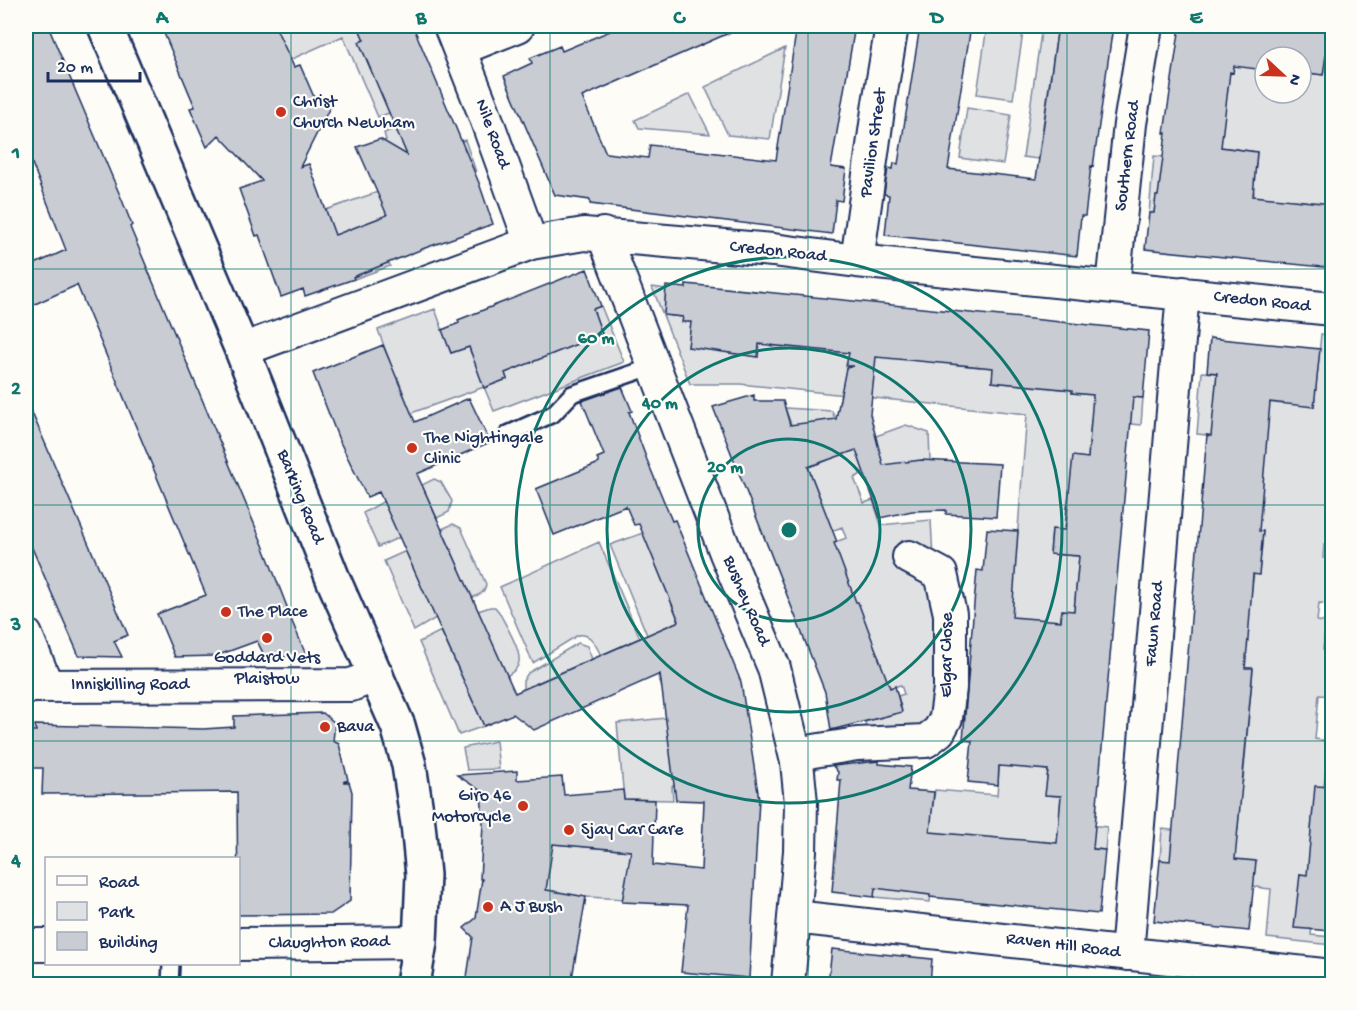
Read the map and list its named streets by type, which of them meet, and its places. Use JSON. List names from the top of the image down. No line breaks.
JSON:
{"streets":{"main road":["Barking Road"],"street":["Nile Road","Pavilion Street","Southern Road","Credon Road","Bushey Road","Fawn Road","Elgar Close","Inniskilling Road","Claughton Road","Raven Hill Road"]},"crossings":[["Nile Road","Credon Road"],["Pavilion Street","Credon Road"],["Southern Road","Credon Road"],["Credon Road","Barking Road"],["Credon Road","Bushey Road"],["Credon Road","Fawn Road"],["Barking Road","Inniskilling Road"],["Barking Road","Claughton Road"],["Bushey Road","Elgar Close"],["Bushey Road","Raven Hill Road"],["Fawn Road","Raven Hill Road"]],"places":["Christ Church Newham","The Nightingale Clinic","The Place","Goddard Vets Plaistow","Bava","Giro 46 Motorcycle","Sjay Car Care","A J Bush"],"legend":["Road","Park","Building"],"scale_bar":"20 m","north":"right","grid":{"columns":["A","B","C","D","E"],"rows":["1","2","3","4"]},"rings":["60 m","40 m","20 m"]}
